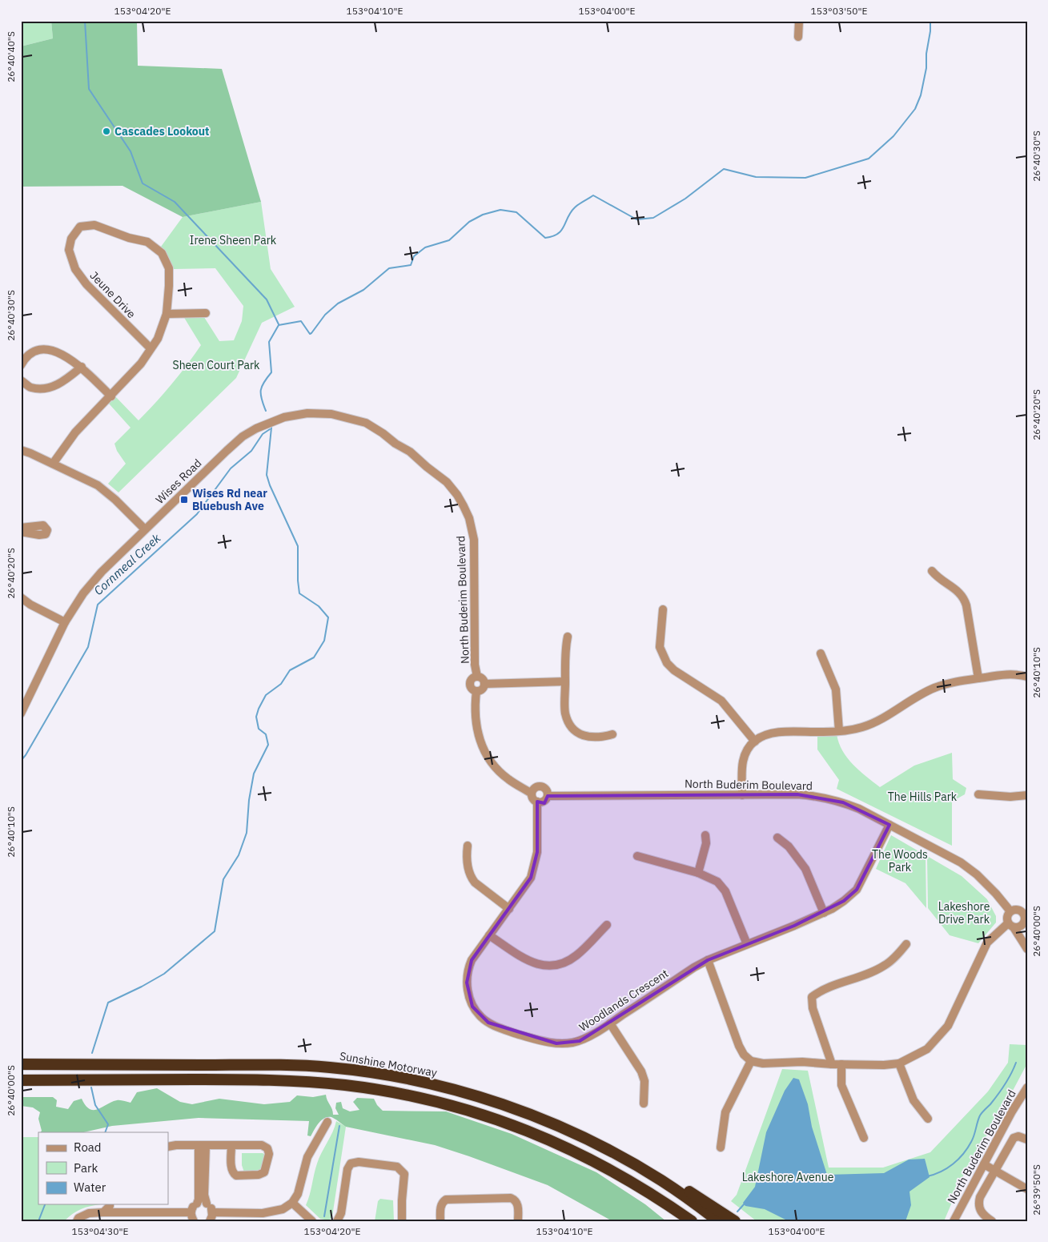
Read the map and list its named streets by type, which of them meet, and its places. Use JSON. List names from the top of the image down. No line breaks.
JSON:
{"streets":{"highway":["Sunshine Motorway"],"street":["Jeune Drive","Wises Road","North Buderim Boulevard","Woodlands Crescent"]},"crossings":[["Wises Road","North Buderim Boulevard"],["North Buderim Boulevard","Woodlands Crescent"]],"water":["Cornmeal Creek"],"parks":["Irene Sheen Park","Sheen Court Park","The Hills Park","The Woods Park","Lakeshore Drive Park","Lakeshore Avenue"],"places":{"other":["Cascades Lookout"],"transit":["Wises Rd near Bluebush Ave"]},"legend":["Road","Park","Water"],"coordinates":["153°04'20\"E","153°04'10\"E","153°04'00\"E","153°03'50\"E","26°40'40\"S","26°40'30\"S","26°40'20\"S","26°40'10\"S","26°40'00\"S","26°39'50\"S","153°04'30\"E"]}
